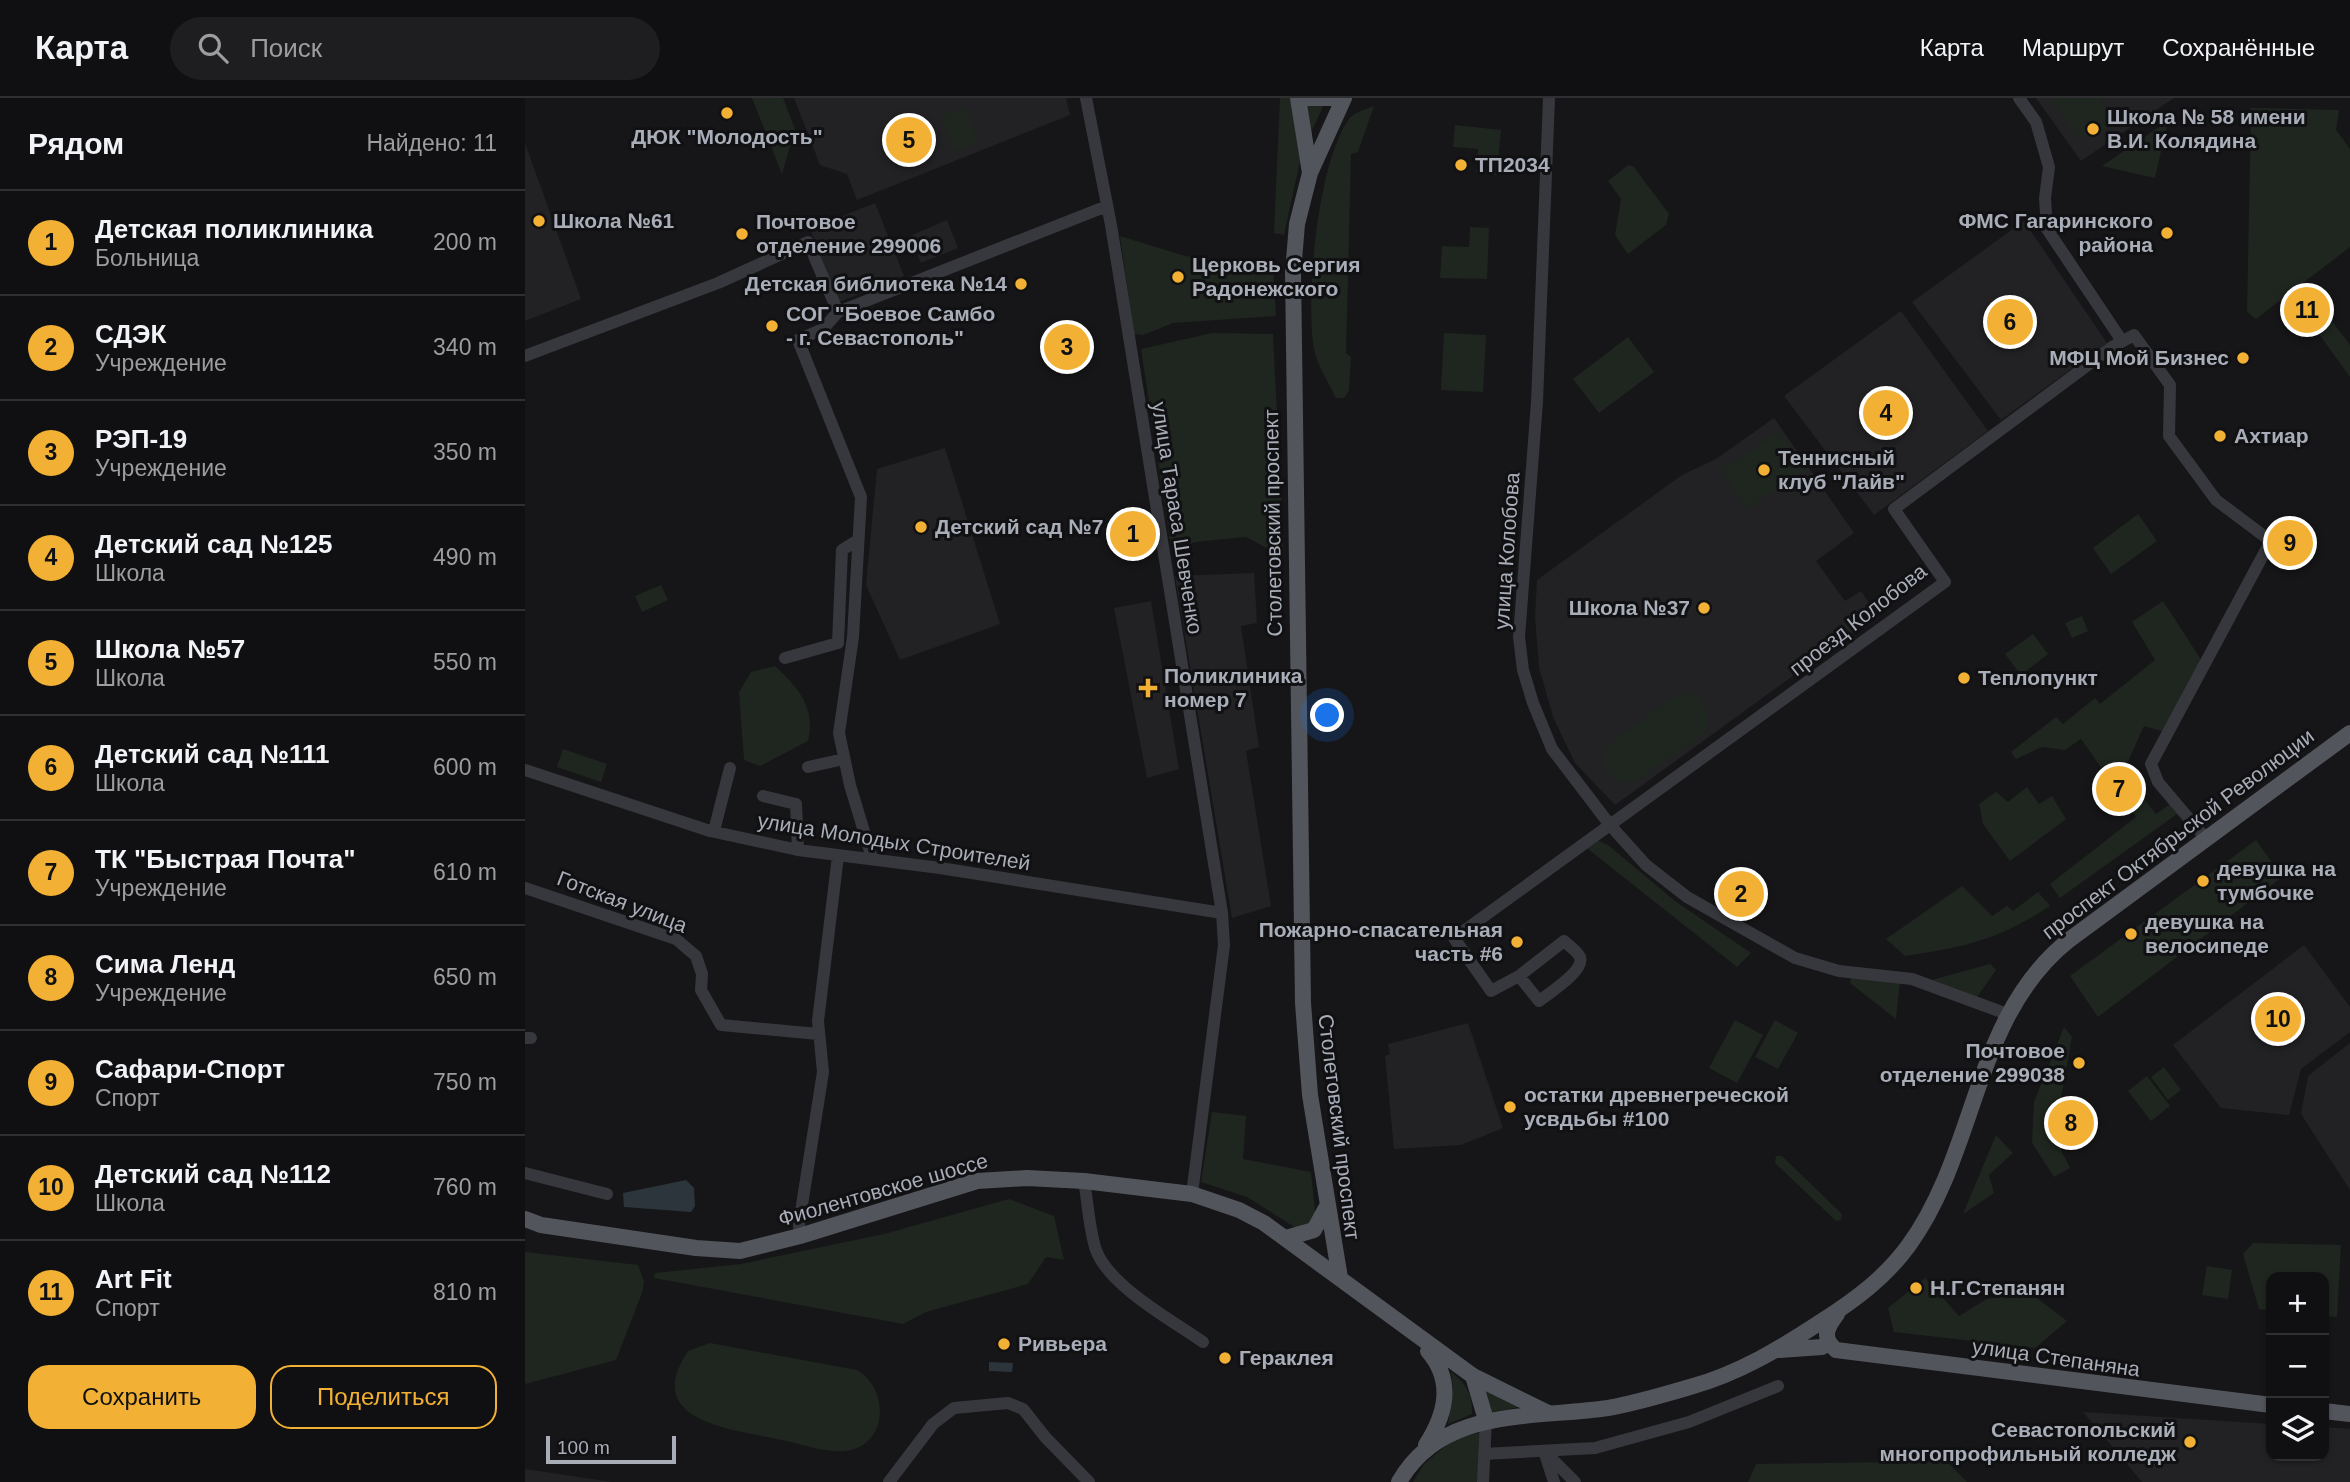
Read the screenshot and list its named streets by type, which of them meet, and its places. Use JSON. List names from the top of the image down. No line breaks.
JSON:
{"streets":{"main road":["Столетовский проспект","проспект Октябрьской Революции","Фиолентовское шоссе","улица Степаняна"],"street":["улица Тараса Шевченко","улица Колобова","проезд Колобова","улица Молодых Строителей","Готская улица"]},"crossings":[["улица Тараса Шевченко","улица Молодых Строителей"],["улица Тараса Шевченко","Фиолентовское шоссе"],["Столетовский проспект","Фиолентовское шоссе"],["улица Колобова","проезд Колобова"],["улица Колобова","проспект Октябрьской Революции"],["проезд Колобова","проспект Октябрьской Революции"],["проспект Октябрьской Революции","улица Степаняна"]],"places":{"other":["ДЮК \"Молодость\"","Школа № 58 имени В.И. Колядина","ТП2034","Школа №61","ФМС Гагаринского района","Почтовое отделение 299006","Церковь Сергия Радонежского","Детская библиотека №14","СОГ \"Боевое Самбо - г. Севастополь\"","МФЦ Мой Бизнес","Ахтиар","Теннисный клуб \"Лайв\"","Детский сад №7","Школа №37","Теплопункт","девушка на тумбочке","девушка на велосипеде","Пожарно-спасательная часть #6","Почтовое отделение 299038","остатки древнегреческой усвдьбы #100","Н.Г.Степанян","Ривьера","Гераклея","Севастопольский многопрофильный колледж"],"health":["Поликлиника номер 7"]},"scale_bar":"100 m","page":{"header":"Карта","search":"Поиск","nav":["Карта","Маршрут","Сохранённые"],"heading":["Рядом","Найдено: 11"],"pins":["5","11","6","3","4","1","9","7","2","10","8"],"list":[{"mark":"1","name":"Детская поликлиника","note":"Больница","value":"200 m"},{"mark":"2","name":"СДЭК","note":"Учреждение","value":"340 m"},{"mark":"3","name":"РЭП-19","note":"Учреждение","value":"350 m"},{"mark":"4","name":"Детский сад №125","note":"Школа","value":"490 m"},{"mark":"5","name":"Школа №57","note":"Школа","value":"550 m"},{"mark":"6","name":"Детский сад №111","note":"Школа","value":"600 m"},{"mark":"7","name":"ТК \"Быстрая Почта\"","note":"Учреждение","value":"610 m"},{"mark":"8","name":"Сима Ленд","note":"Учреждение","value":"650 m"},{"mark":"9","name":"Сафари-Спорт","note":"Спорт","value":"750 m"},{"mark":"10","name":"Детский сад №112","note":"Школа","value":"760 m"},{"mark":"11","name":"Art Fit","note":"Спорт","value":"810 m"}],"map_buttons":["+","−"],"buttons":["Сохранить","Поделиться"],"scale":"100 m"}}
